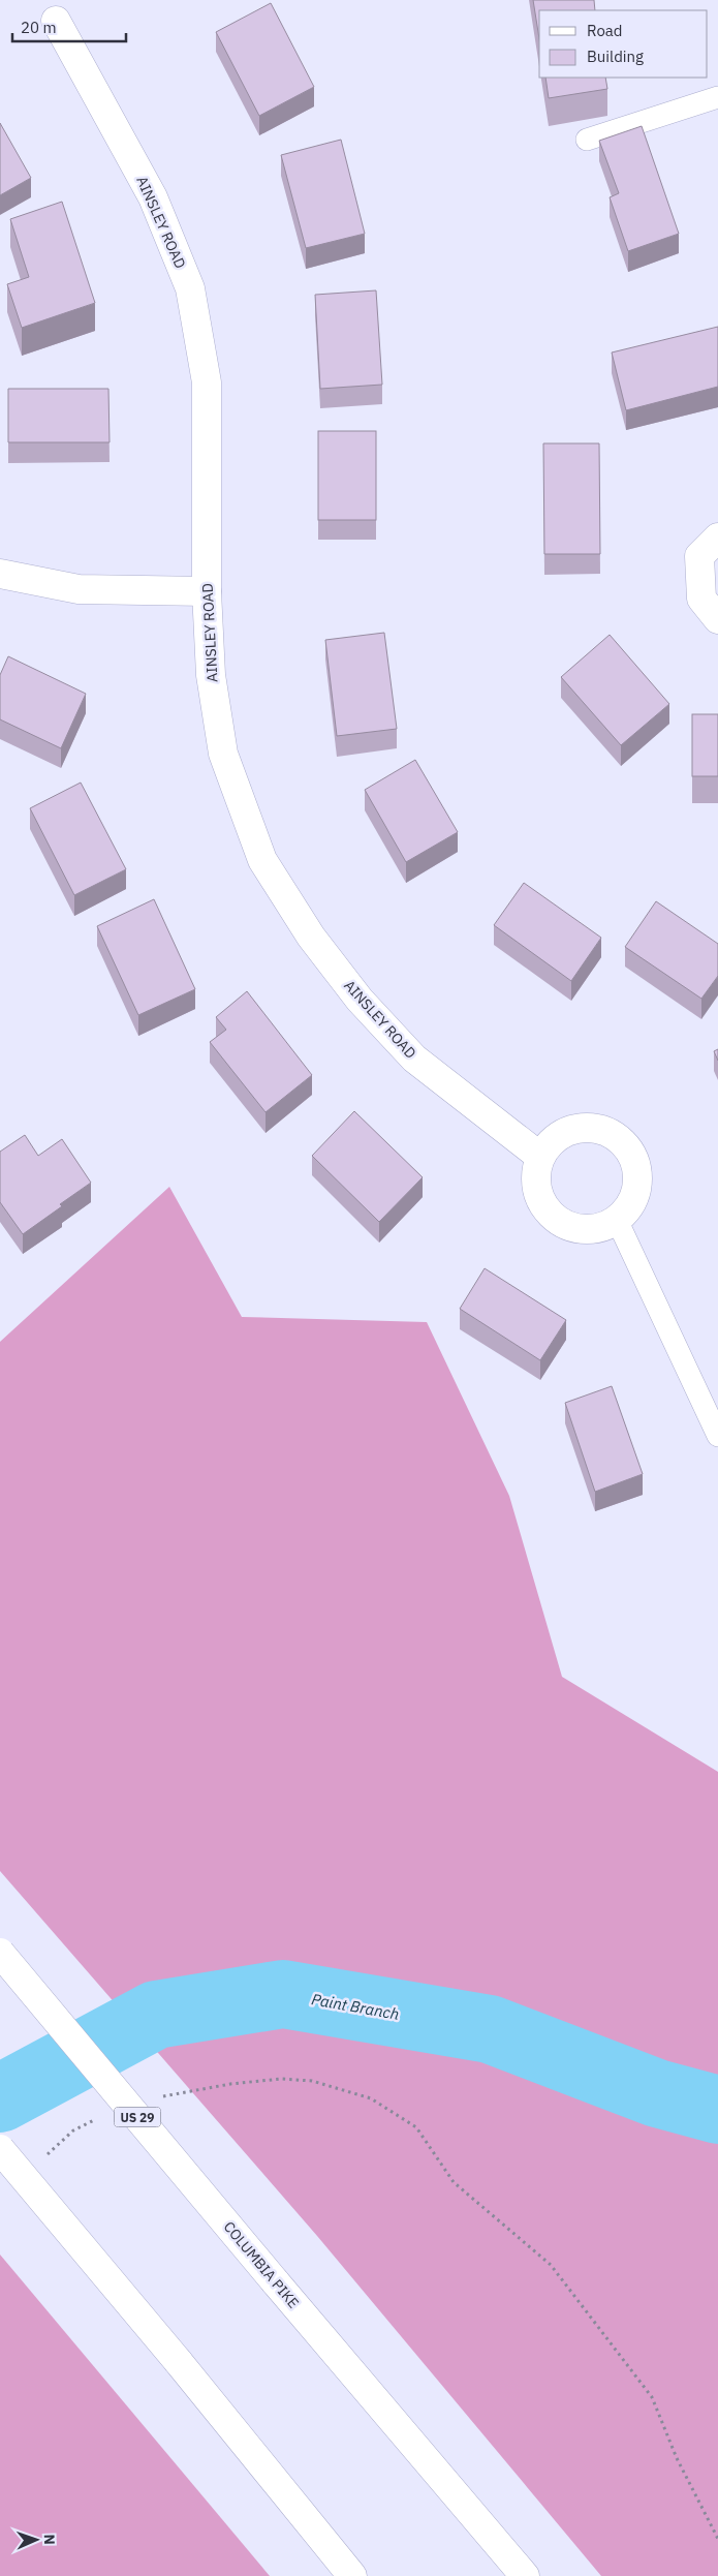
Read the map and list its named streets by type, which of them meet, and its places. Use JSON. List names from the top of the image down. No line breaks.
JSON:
{"streets":{"main road":["AINSLEY ROAD","US 29","COLUMBIA PIKE"]},"water":["Paint Branch"],"legend":["Road","Building"],"scale_bar":"20 m","north":"right"}
